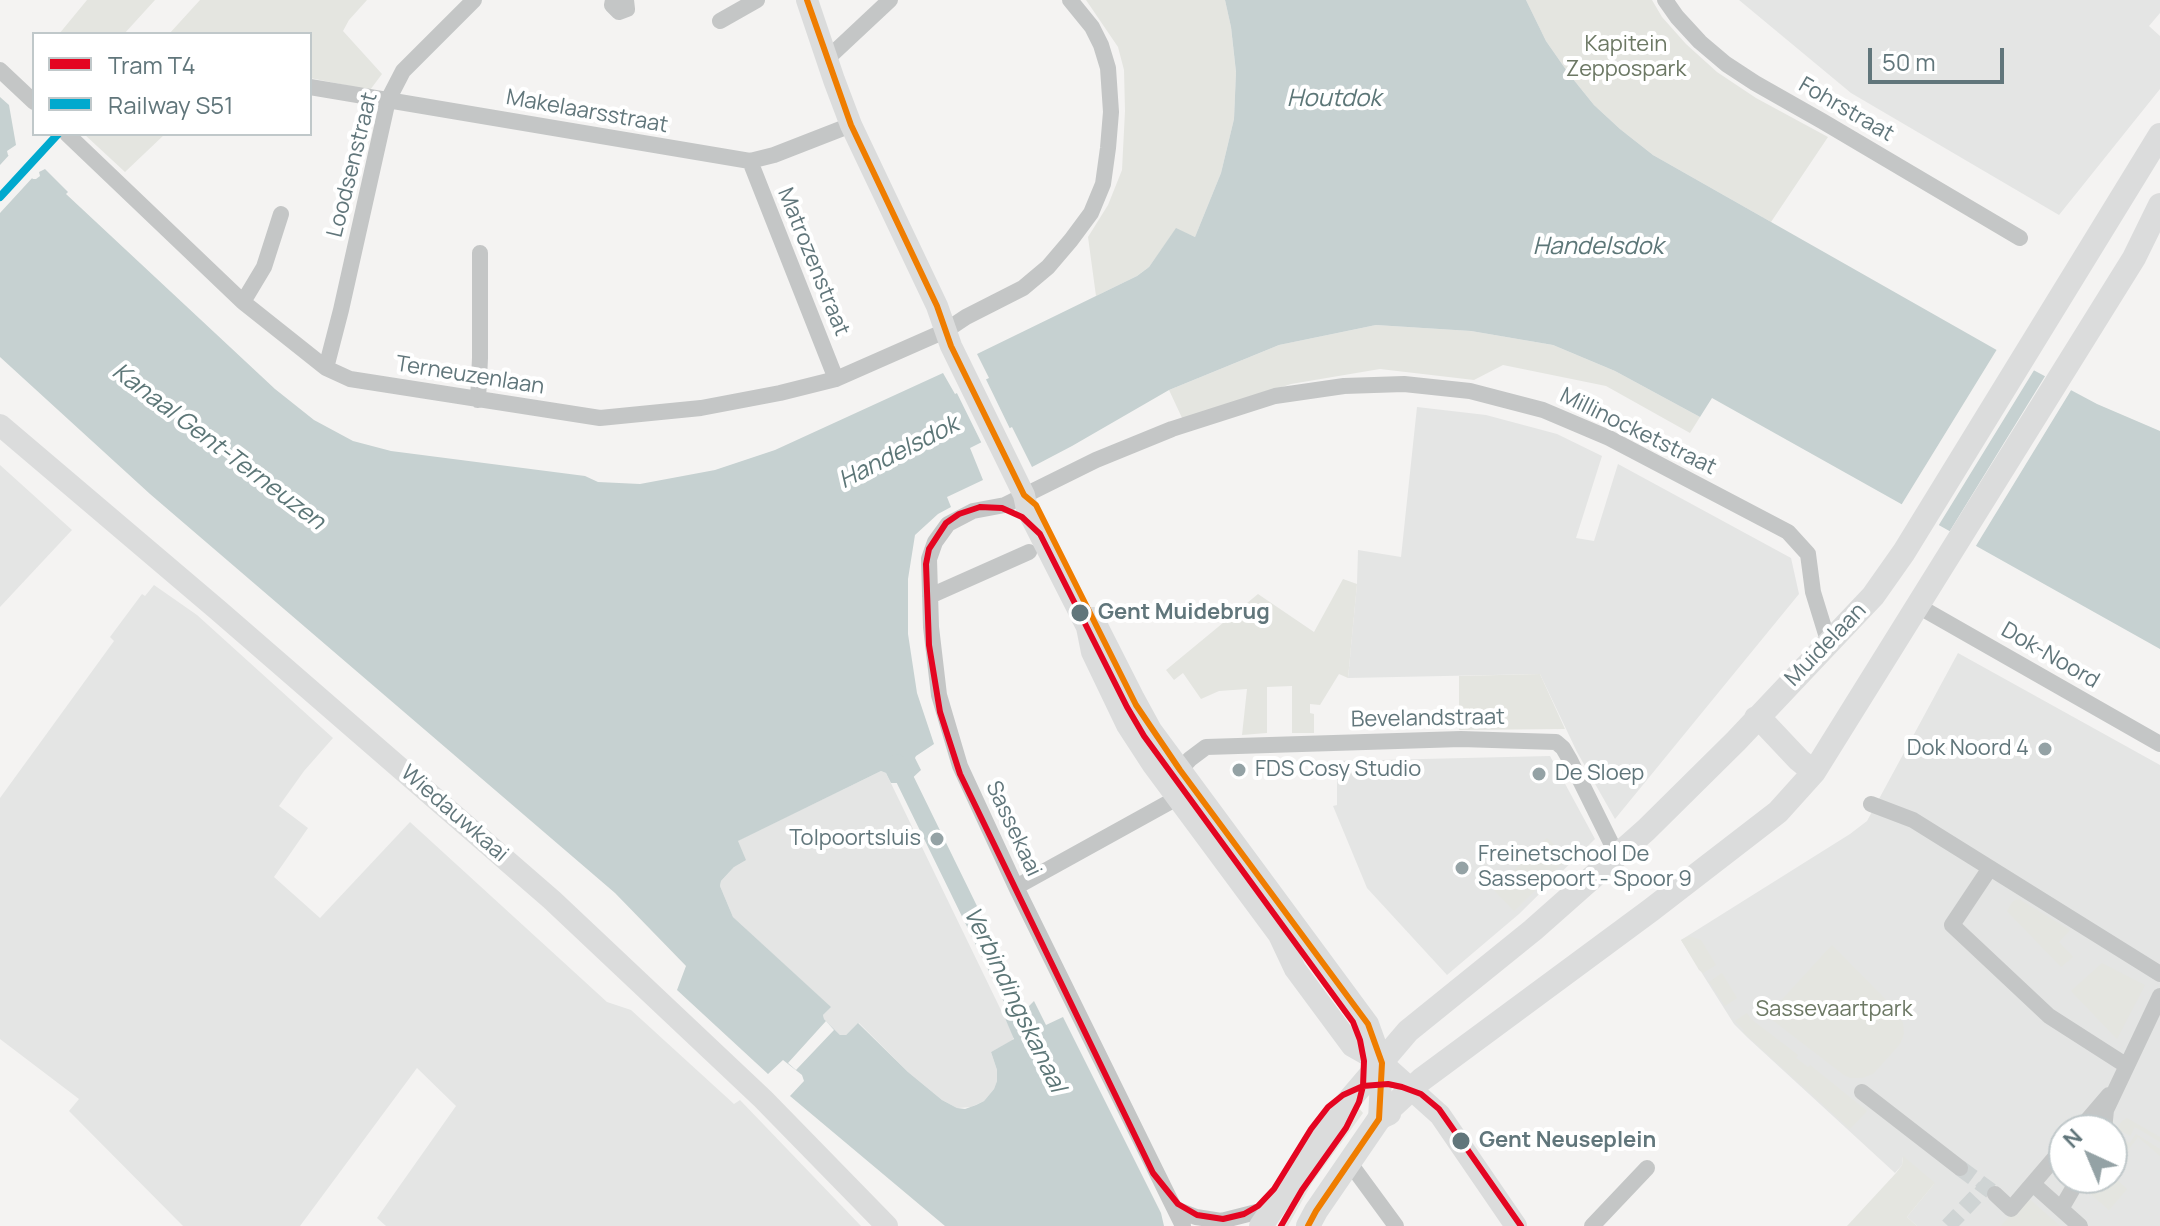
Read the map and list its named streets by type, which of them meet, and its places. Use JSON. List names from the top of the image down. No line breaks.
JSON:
{"streets":{"main road":["Muidelaan"],"street":["Fohrstraat","Makelaarsstraat","Loodsenstraat","Matrozenstraat","Terneuzenlaan","Millinocketstraat","Dok-Noord","Bevelandstraat","Wiedauwkaai","Sassekaai"]},"crossings":[["Makelaarsstraat","Loodsenstraat"],["Makelaarsstraat","Matrozenstraat"],["Loodsenstraat","Terneuzenlaan"],["Matrozenstraat","Terneuzenlaan"],["Millinocketstraat","Muidelaan"],["Millinocketstraat","Sassekaai"],["Muidelaan","Bevelandstraat"]],"water":["Houtdok","Handelsdok","Kanaal Gent-Terneuzen","Verbindingskanaal"],"parks":["Kapitein Zeppospark","Sassevaartpark"],"places":["Gent Muidebrug","Dok Noord 4","FDS Cosy Studio","De Sloep","Tolpoortsluis","Freinetschool De Sassepoort - Spoor 9","Gent Neuseplein"],"lines":["rail line S51","tram line T4"],"legend":["Tram T4","Railway S51"],"scale_bar":"50 m","north":"top left"}
